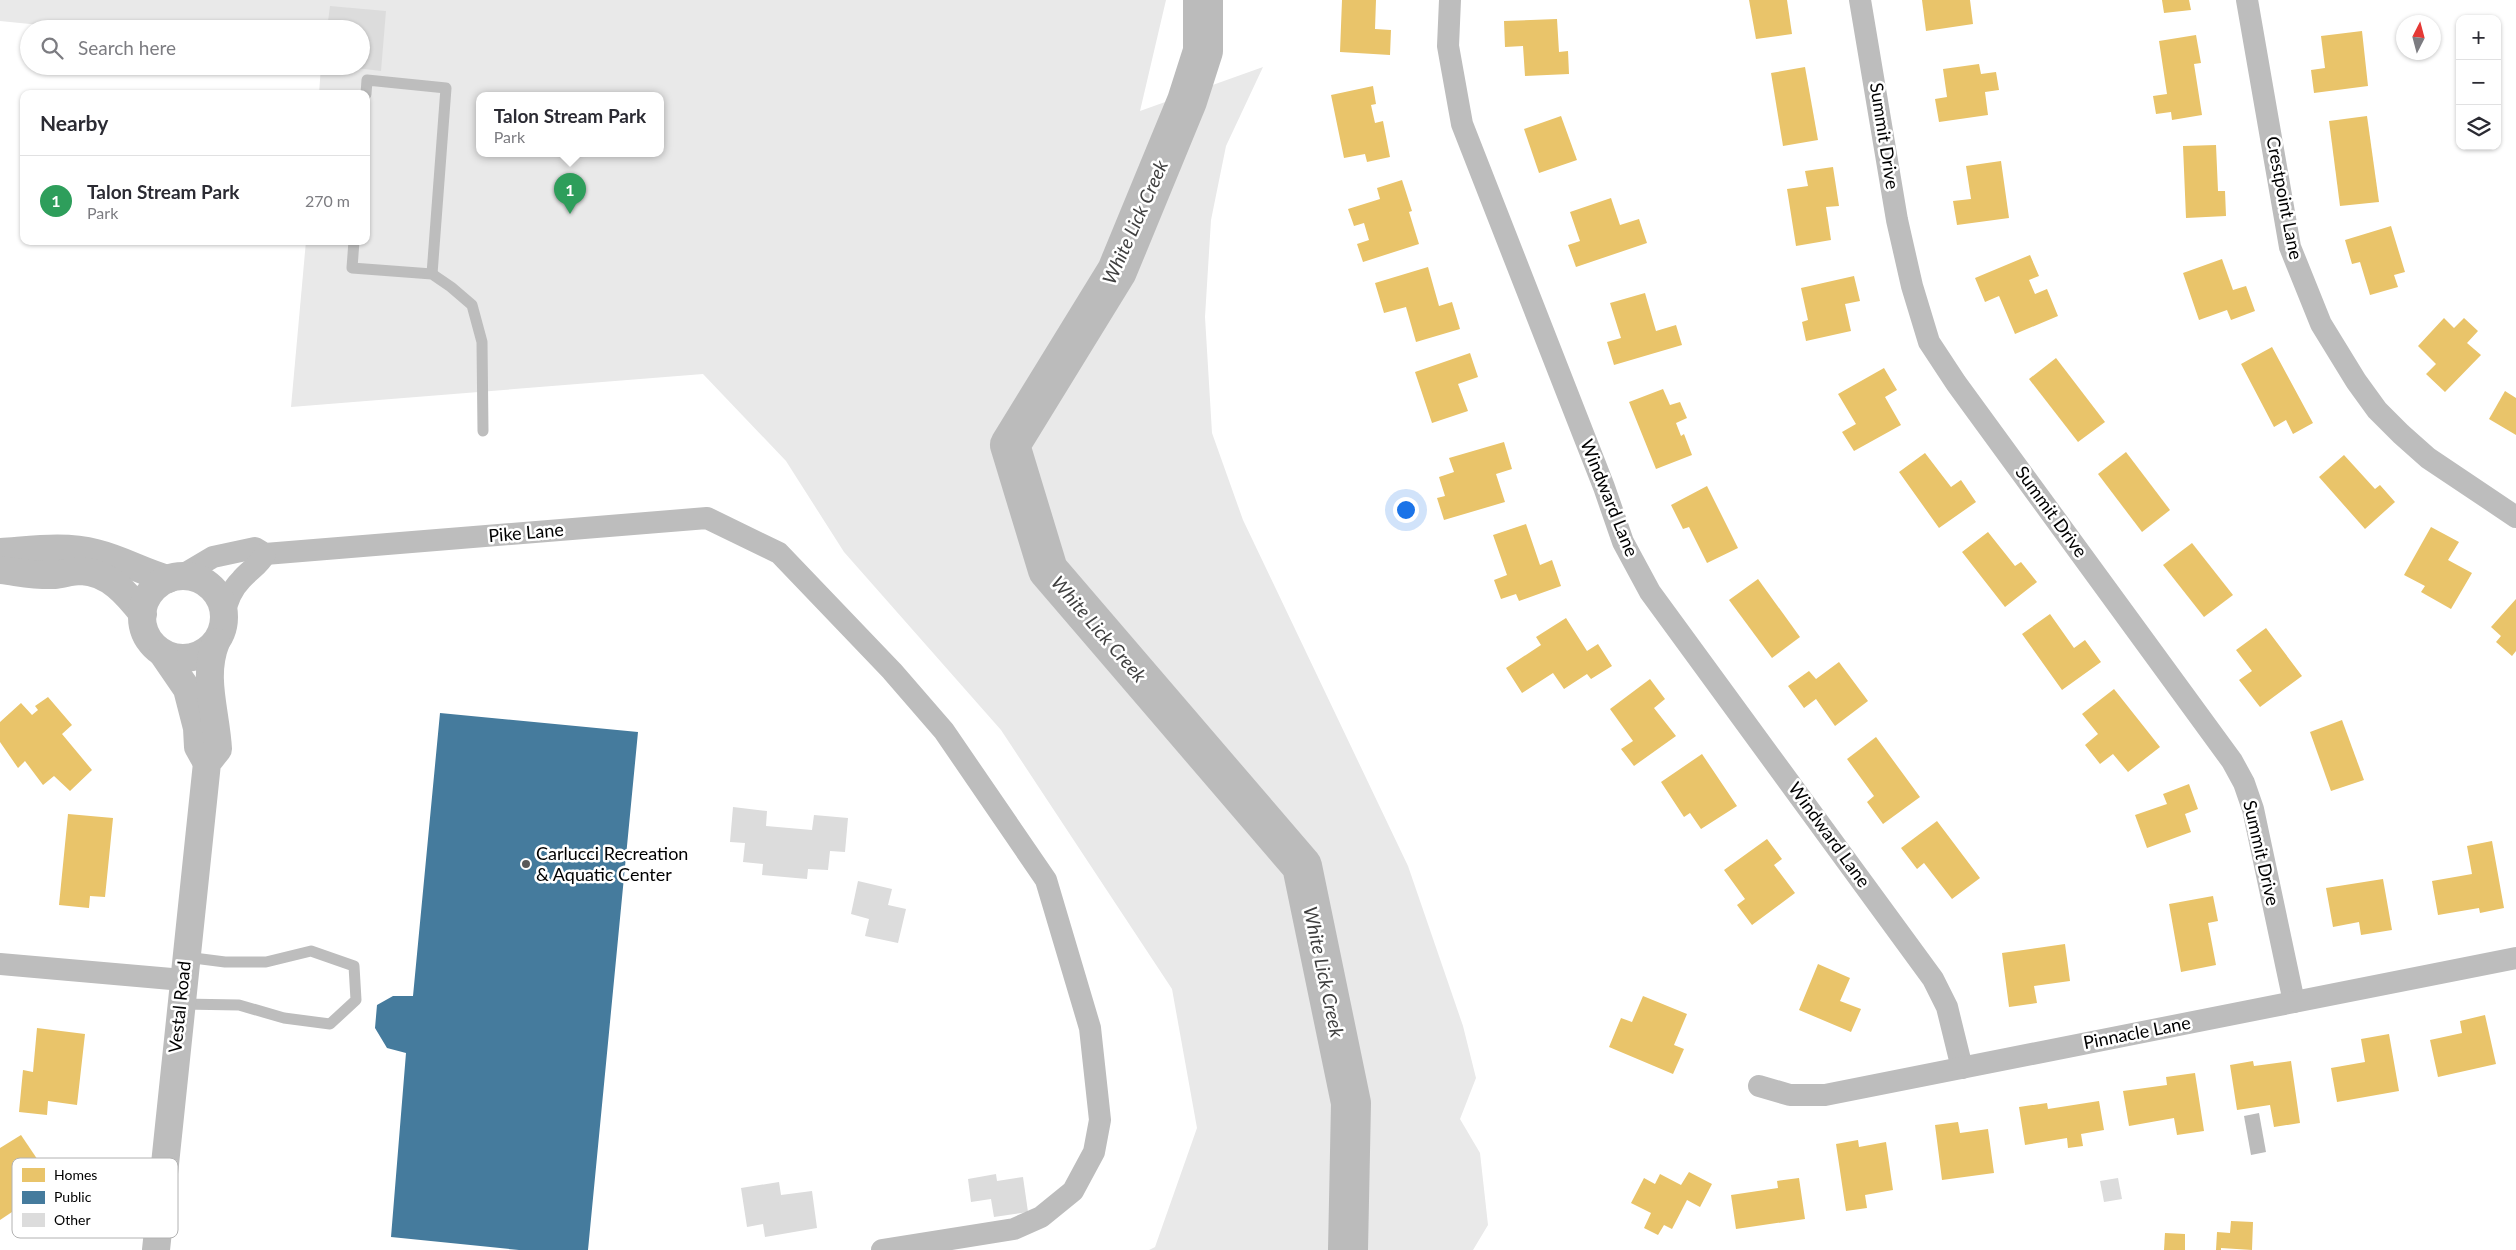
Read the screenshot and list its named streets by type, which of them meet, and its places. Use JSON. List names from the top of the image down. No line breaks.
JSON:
{"streets":{"street":["Summit Drive","Crestpoint Lane","Windward Lane","Pike Lane","Vestal Road","Pinnacle Lane"]},"crossings":[["Summit Drive","Pinnacle Lane"],["Windward Lane","Pinnacle Lane"],["Pike Lane","Vestal Road"]],"water":["White Lick Creek"],"places":["Carlucci Recreation & Aquatic Center"],"legend":["Homes","Public","Other"],"north":"top","page":{"map_buttons":["+","−"],"search":"Search here","heading":"Nearby","popup":["Talon Stream Park","Park"],"list":[{"mark":"1","name":"Talon Stream Park","note":"Park","value":"270 m"}],"pins":"1"}}
